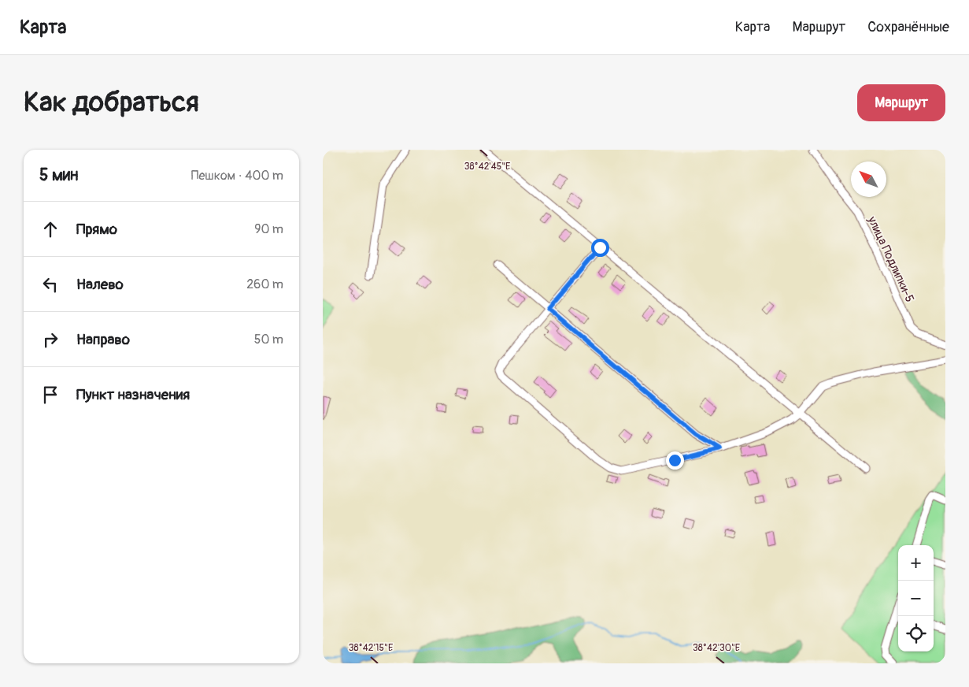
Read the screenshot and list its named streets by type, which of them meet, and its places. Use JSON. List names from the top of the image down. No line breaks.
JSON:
{"streets":{"street":["улица Подлипки-5"]},"north":"top left","page":{"header":"Карта","nav":["Карта","Маршрут","Сохранённые"],"buttons":"Маршрут","title":"Как добраться","heading":["5 мин","Пешком · 400 m"],"list":[["Прямо","90 m"],["Налево","260 m"],["Направо","50 m"],"Пункт назначения"],"map_buttons":["+","−"]},"coordinates":["38°42'45\"E","38°42'15\"E","38°42'30\"E"]}
